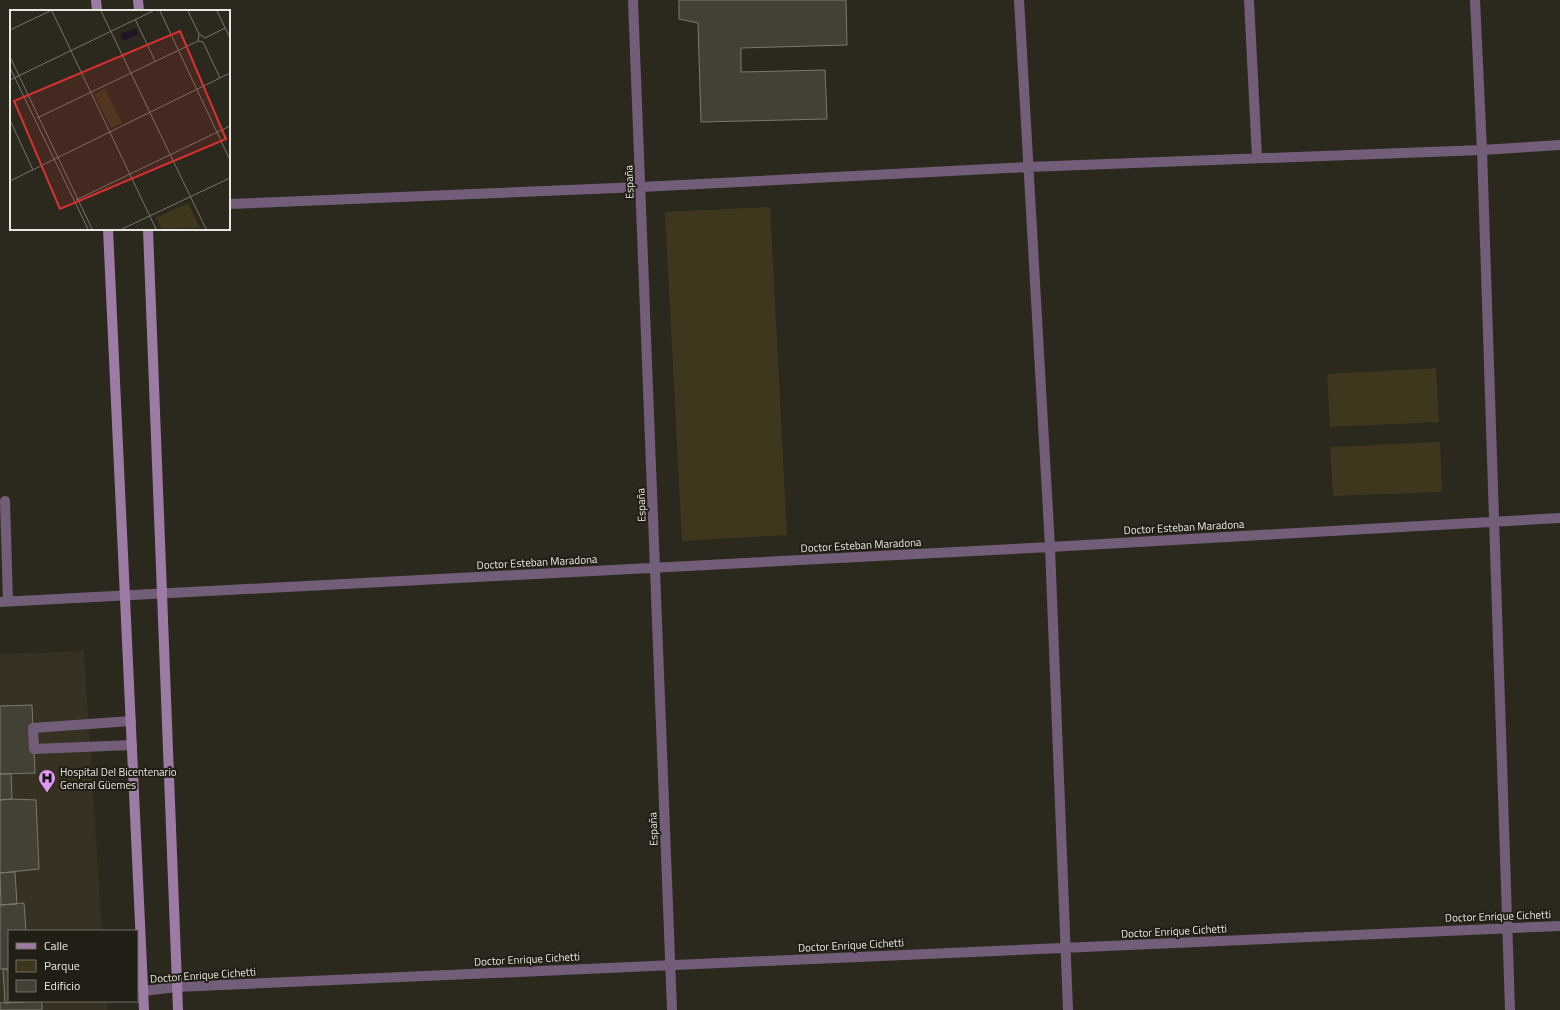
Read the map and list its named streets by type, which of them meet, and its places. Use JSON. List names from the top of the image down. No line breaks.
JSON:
{"streets":{"street":["España","Doctor Esteban Maradona","Doctor Enrique Cichetti"]},"crossings":[["España","Doctor Esteban Maradona"],["España","Doctor Enrique Cichetti"]],"places":{"hospital":["Hospital Del Bicentenario General Güemes"]},"legend":["Calle","Parque","Edificio"]}
